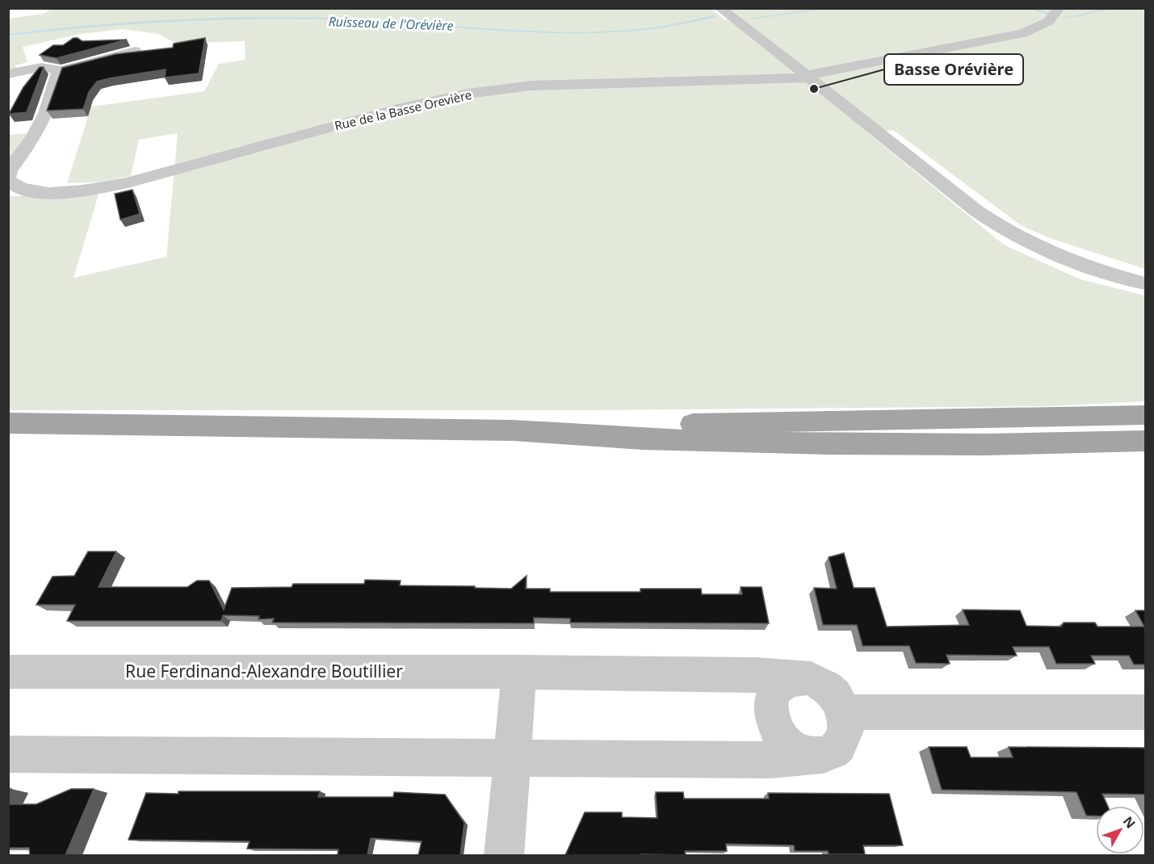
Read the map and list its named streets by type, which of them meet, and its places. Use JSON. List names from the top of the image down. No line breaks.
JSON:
{"streets":{"street":["Rue de la Basse Orevière","Rue Ferdinand-Alexandre Boutillier"]},"water":["Ruisseau de l'Orévière"],"places":["Basse Orévière"],"north":"top right"}
